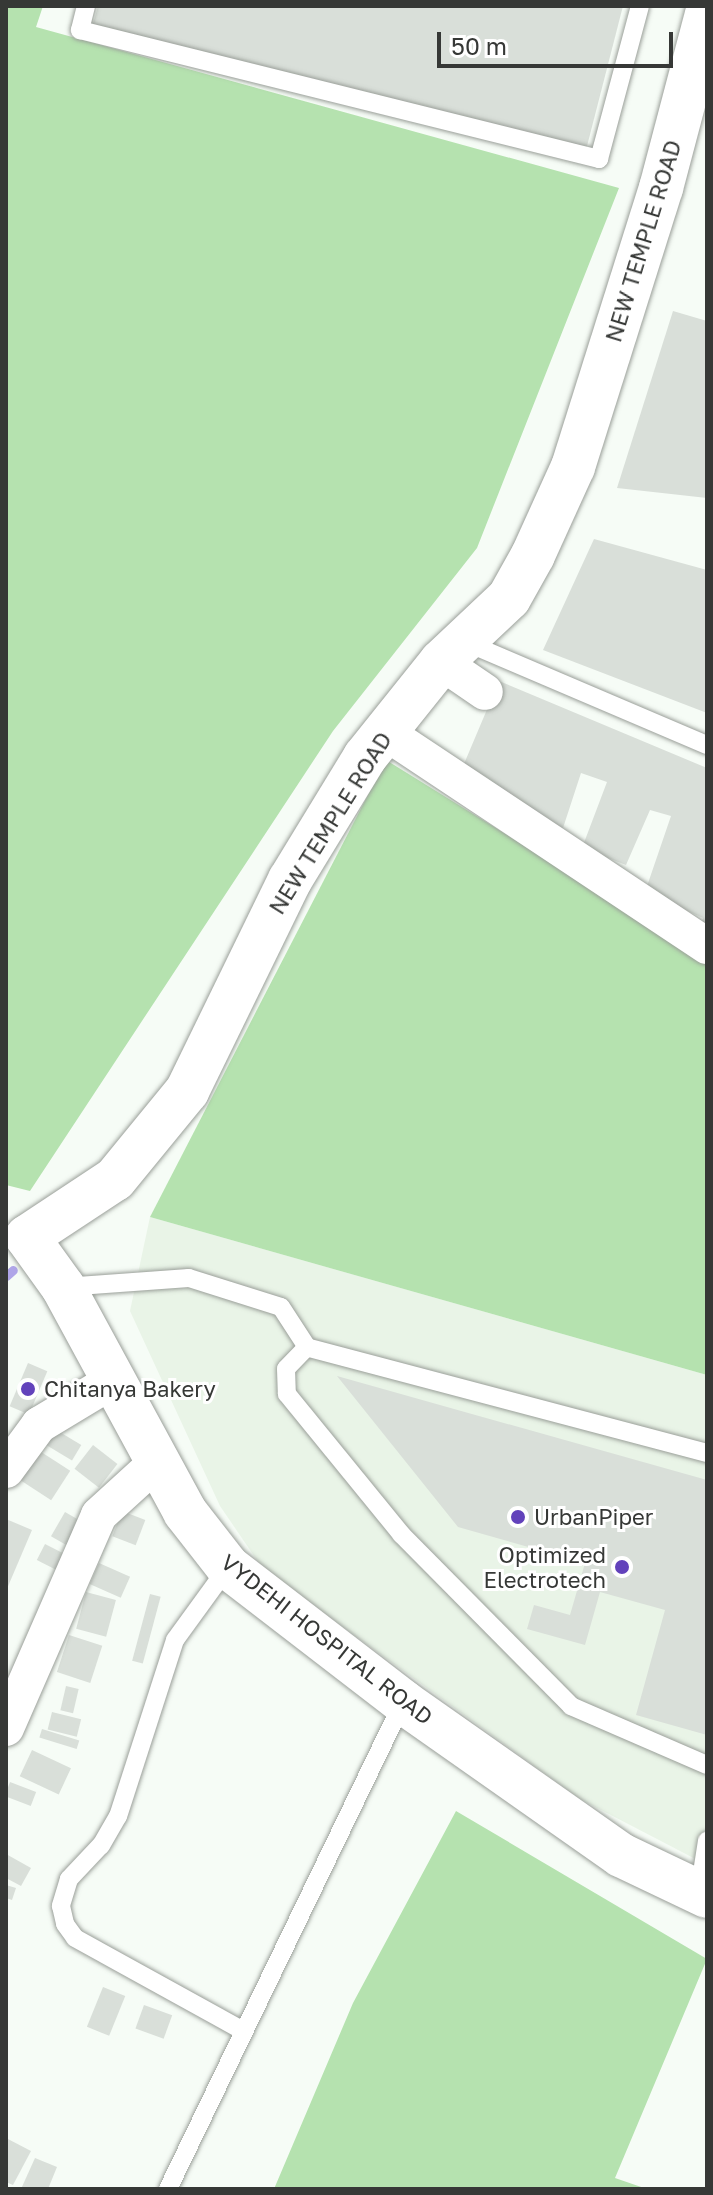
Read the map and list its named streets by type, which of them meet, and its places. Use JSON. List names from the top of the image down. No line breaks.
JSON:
{"streets":{"street":["NEW TEMPLE ROAD","VYDEHI HOSPITAL ROAD"]},"crossings":[["NEW TEMPLE ROAD","VYDEHI HOSPITAL ROAD"]],"places":["Chitanya Bakery","UrbanPiper","Optimized Electrotech"],"scale_bar":"50 m"}
